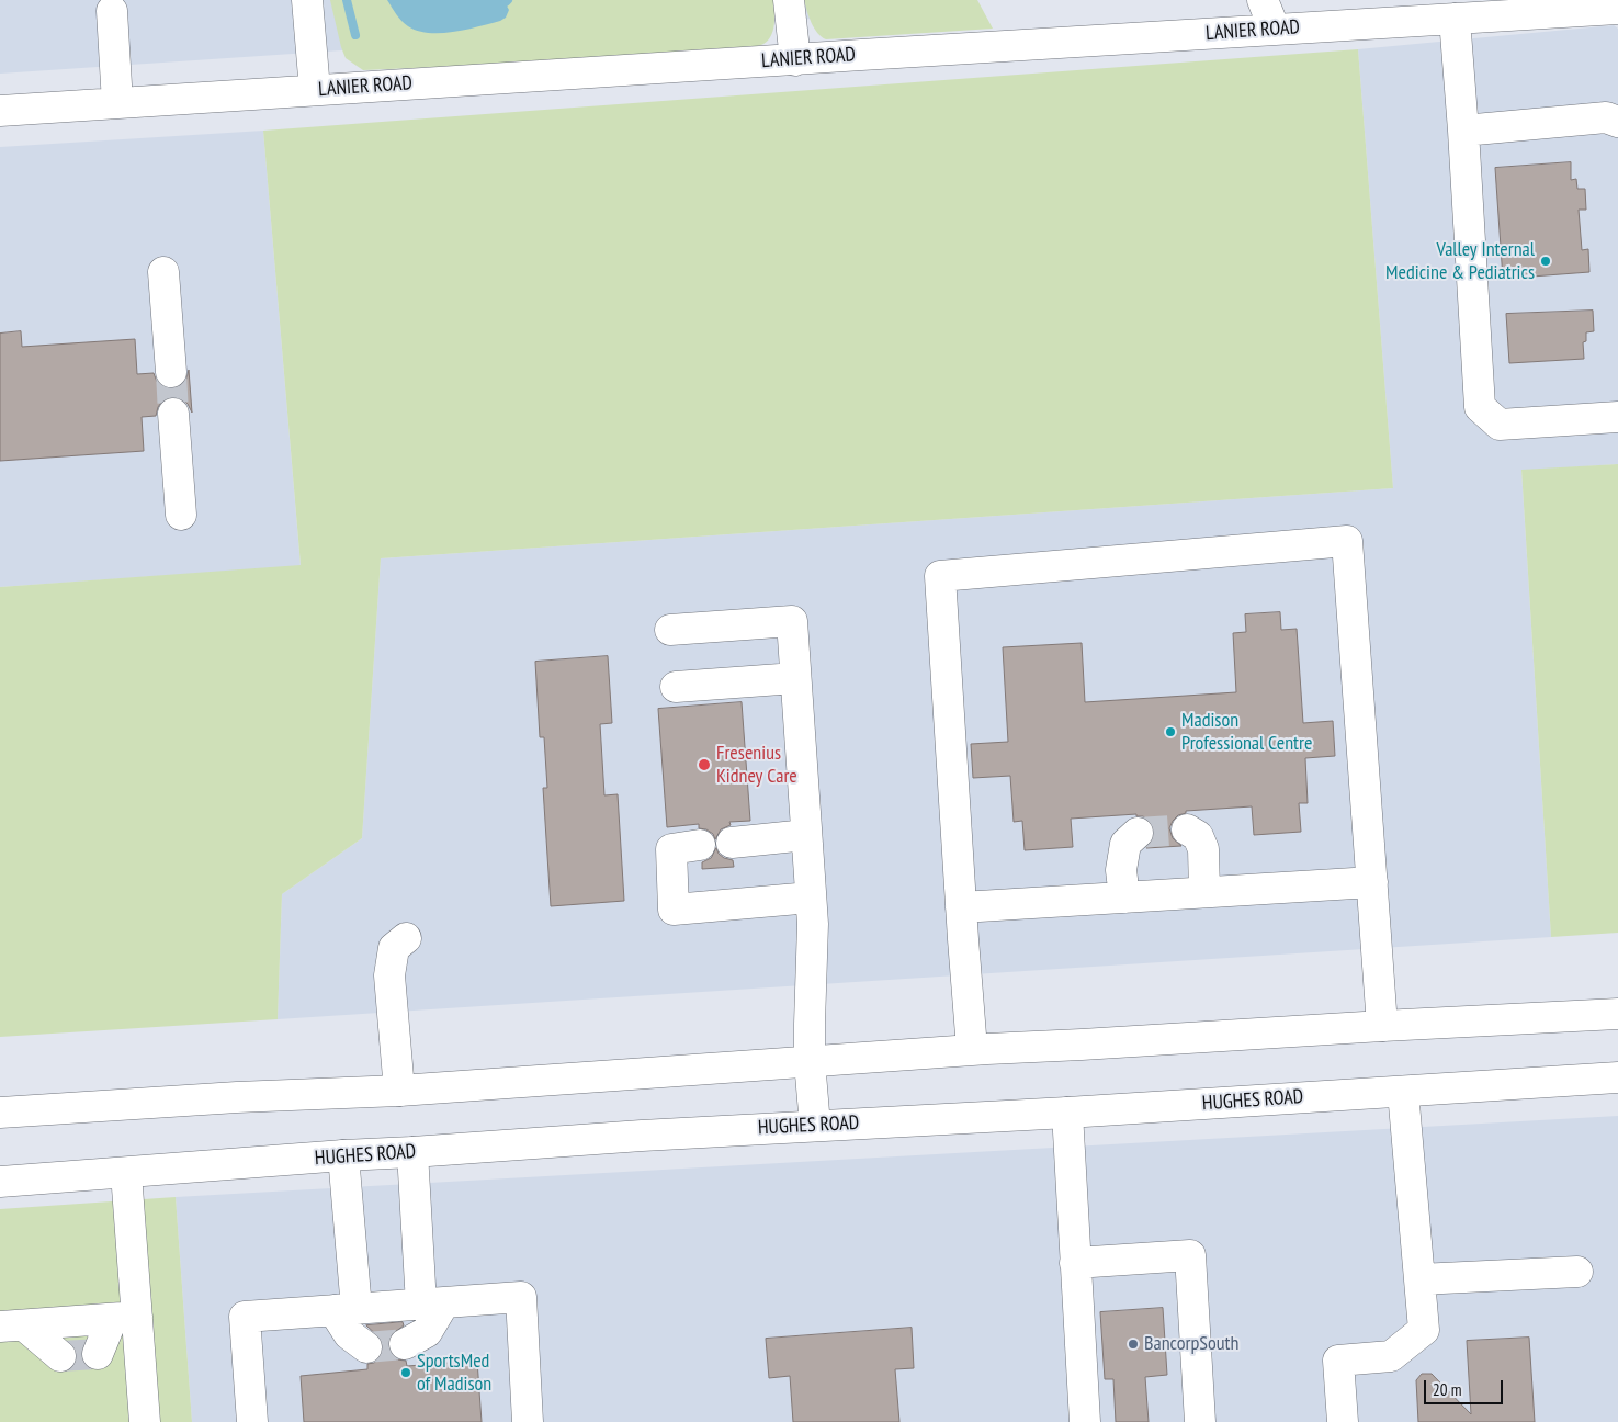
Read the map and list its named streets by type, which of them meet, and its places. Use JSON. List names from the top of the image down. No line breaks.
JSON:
{"streets":{"main road":["LANIER ROAD","HUGHES ROAD"]},"places":["Valley Internal Medicine & Pediatrics","Madison Professional Centre","Fresenius Kidney Care","BancorpSouth","SportsMed of Madison"],"scale_bar":"20 m"}
